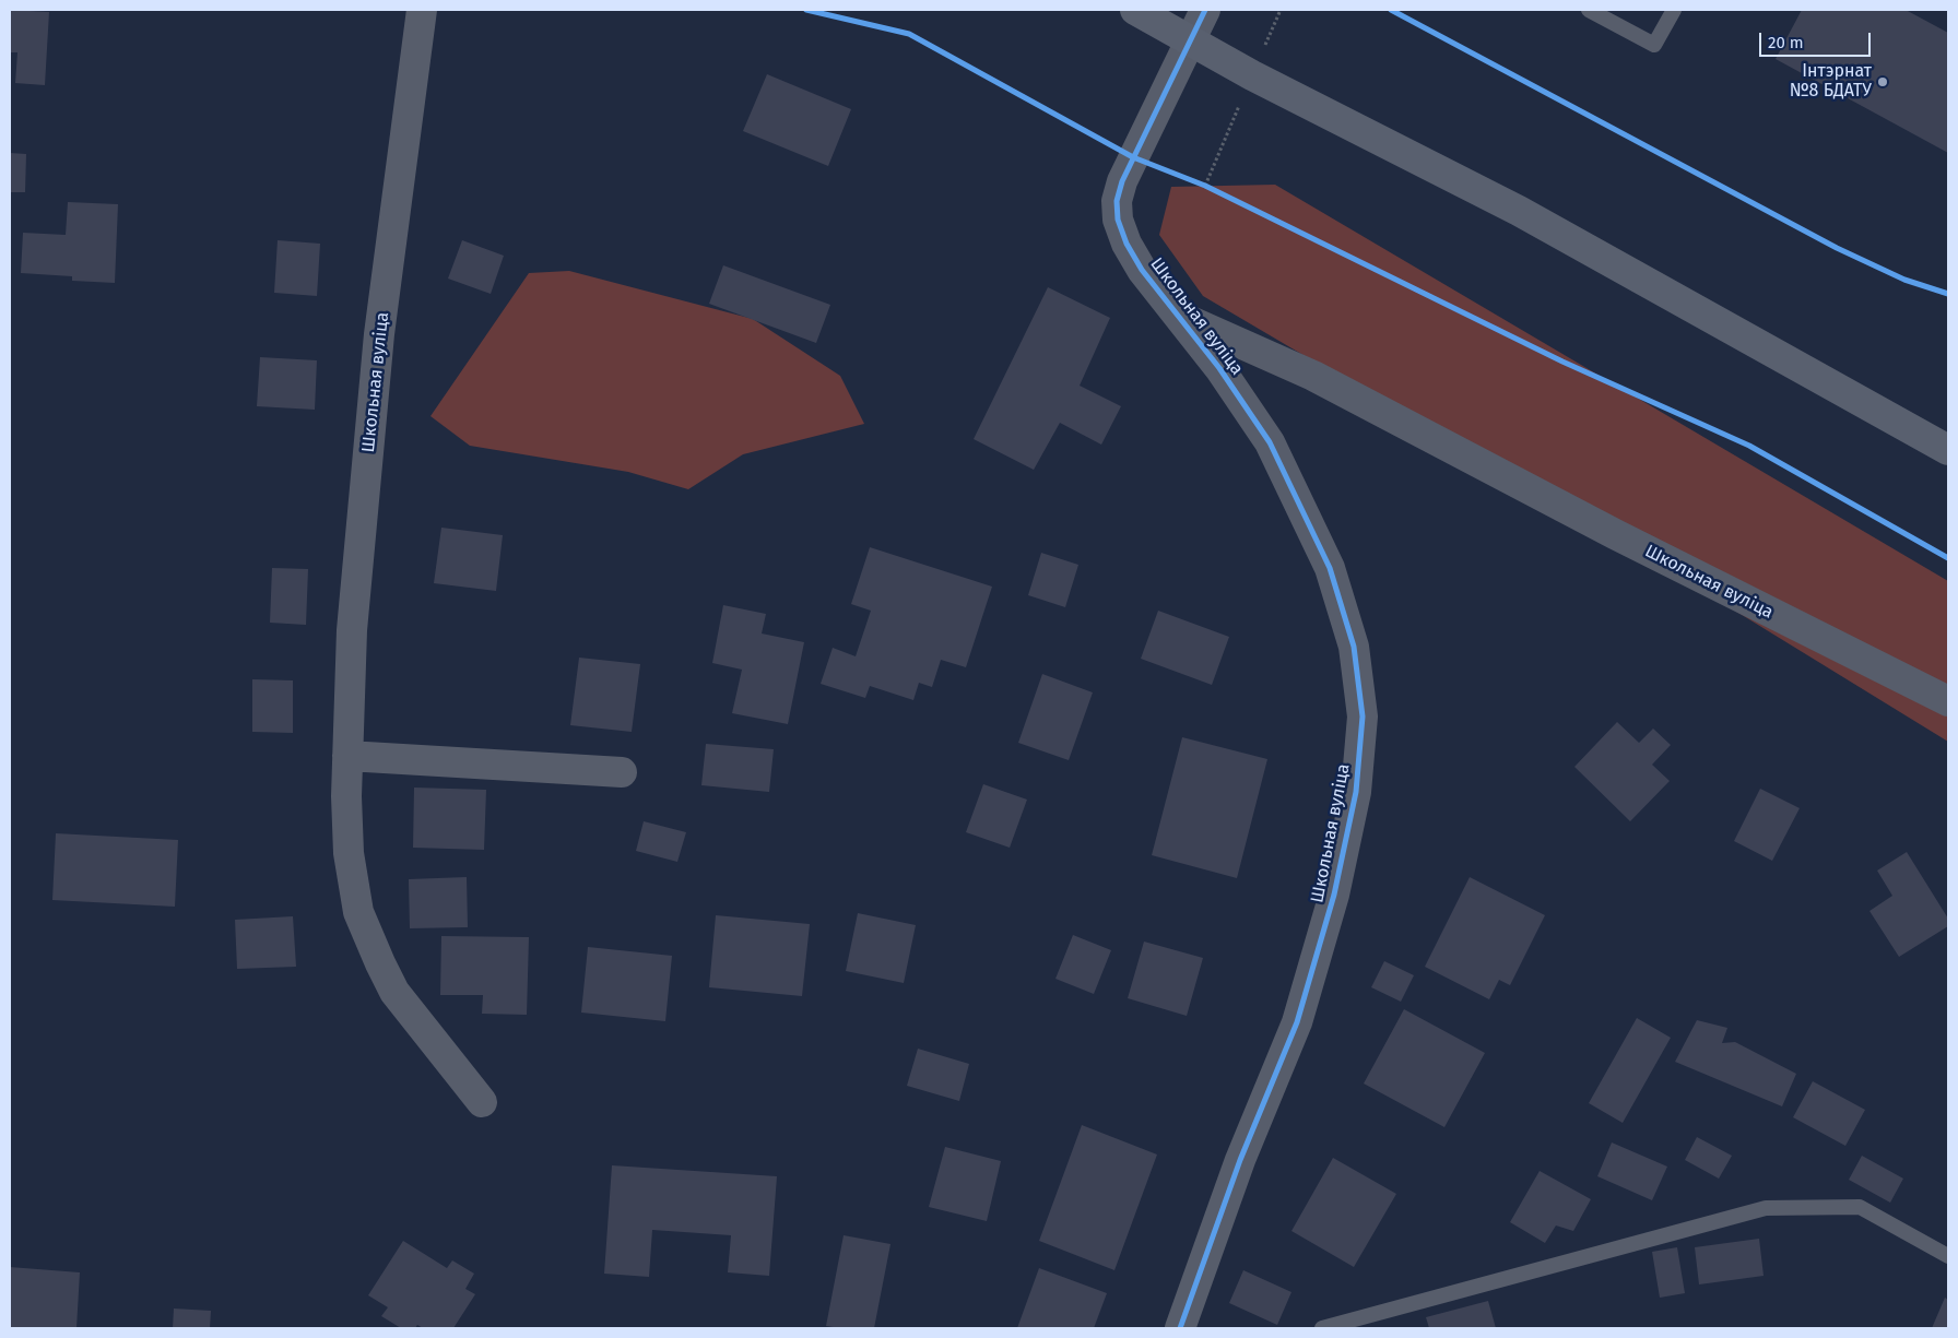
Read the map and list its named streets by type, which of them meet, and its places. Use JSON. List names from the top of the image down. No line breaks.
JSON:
{"streets":{"street":["Школьная вуліца"]},"places":["Інтэрнат №8 БДАТУ"],"scale_bar":"20 m"}
